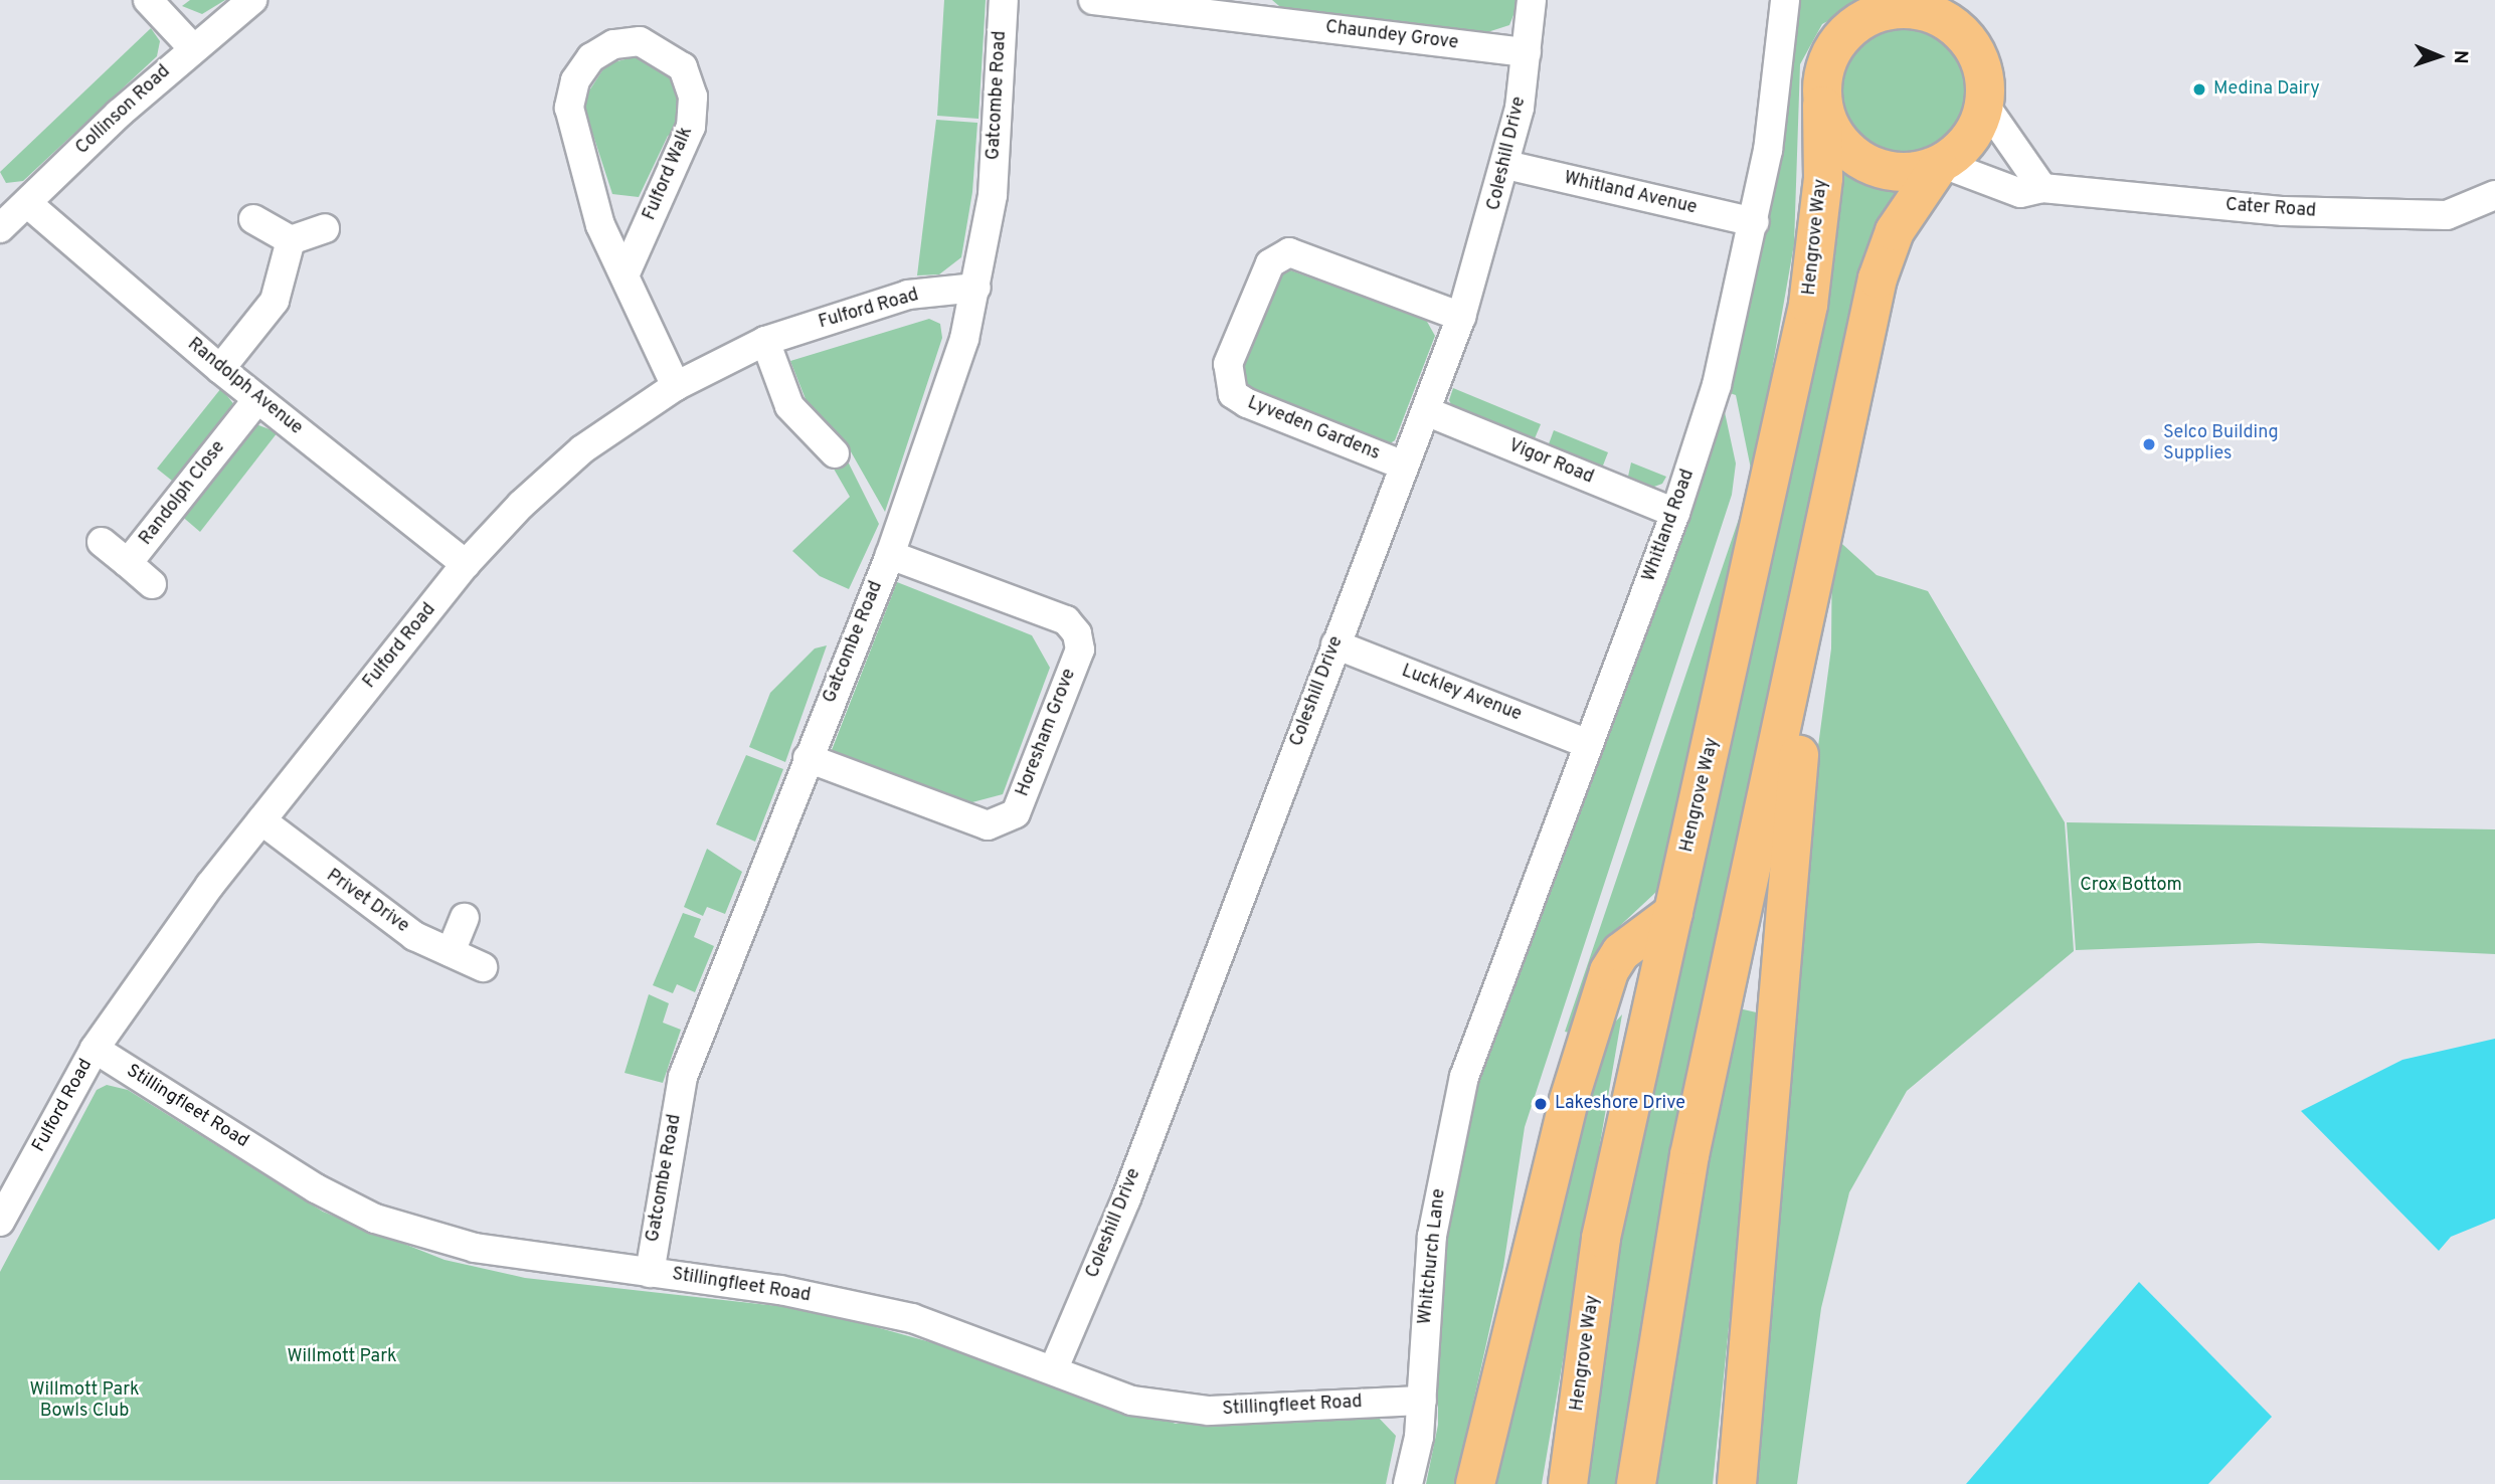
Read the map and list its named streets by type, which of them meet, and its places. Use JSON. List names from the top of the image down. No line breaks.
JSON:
{"streets":{"highway":["Hengrove Way"],"street":["Chaundey Grove","Gatcombe Road","Collinson Road","Coleshill Drive","Fulford Walk","Whitland Avenue","Cater Road","Fulford Road","Randolph Avenue","Lyveden Gardens","Vigor Road","Randolph Close","Whitland Road","Luckley Avenue","Horesham Grove","Privet Drive","Stillingfleet Road","Whitchurch Lane"]},"crossings":[["Chaundey Grove","Coleshill Drive"],["Gatcombe Road","Fulford Road"],["Gatcombe Road","Horesham Grove"],["Gatcombe Road","Stillingfleet Road"],["Collinson Road","Randolph Avenue"],["Coleshill Drive","Whitland Avenue"],["Coleshill Drive","Lyveden Gardens"],["Coleshill Drive","Vigor Road"],["Coleshill Drive","Luckley Avenue"],["Coleshill Drive","Stillingfleet Road"],["Fulford Walk","Fulford Road"],["Whitland Avenue","Whitland Road"],["Cater Road","Hengrove Way"],["Fulford Road","Randolph Avenue"],["Fulford Road","Privet Drive"],["Fulford Road","Stillingfleet Road"],["Randolph Avenue","Randolph Close"],["Vigor Road","Whitland Road"],["Whitland Road","Luckley Avenue"],["Whitland Road","Whitchurch Lane"],["Stillingfleet Road","Whitchurch Lane"]],"parks":["Crox Bottom","Willmott Park","Willmott Park Bowls Club"],"places":["Medina Dairy","Selco Building Supplies","Lakeshore Drive"],"north":"right"}
